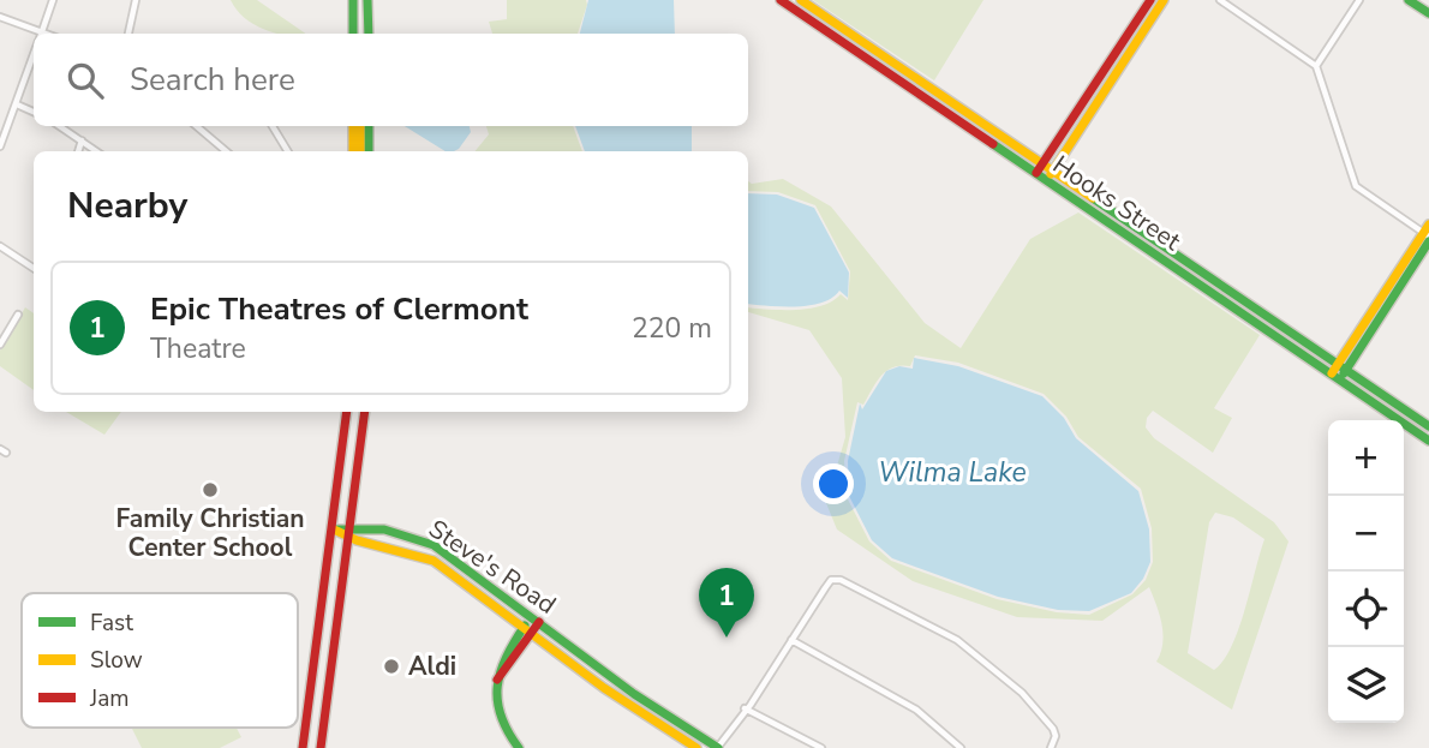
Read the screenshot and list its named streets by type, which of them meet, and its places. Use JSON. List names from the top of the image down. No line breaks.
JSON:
{"streets":{"main road":["Hooks Street","Steve's Road"]},"water":["Wilma Lake"],"places":["Family Christian Center School","Aldi"],"legend":["Fast","Slow","Jam"],"page":{"search":"Search here","heading":"Nearby","list":[{"mark":"1","name":"Epic Theatres of Clermont","note":"Theatre","value":"220 m"}],"map_buttons":["+","−"],"pins":"1"}}
